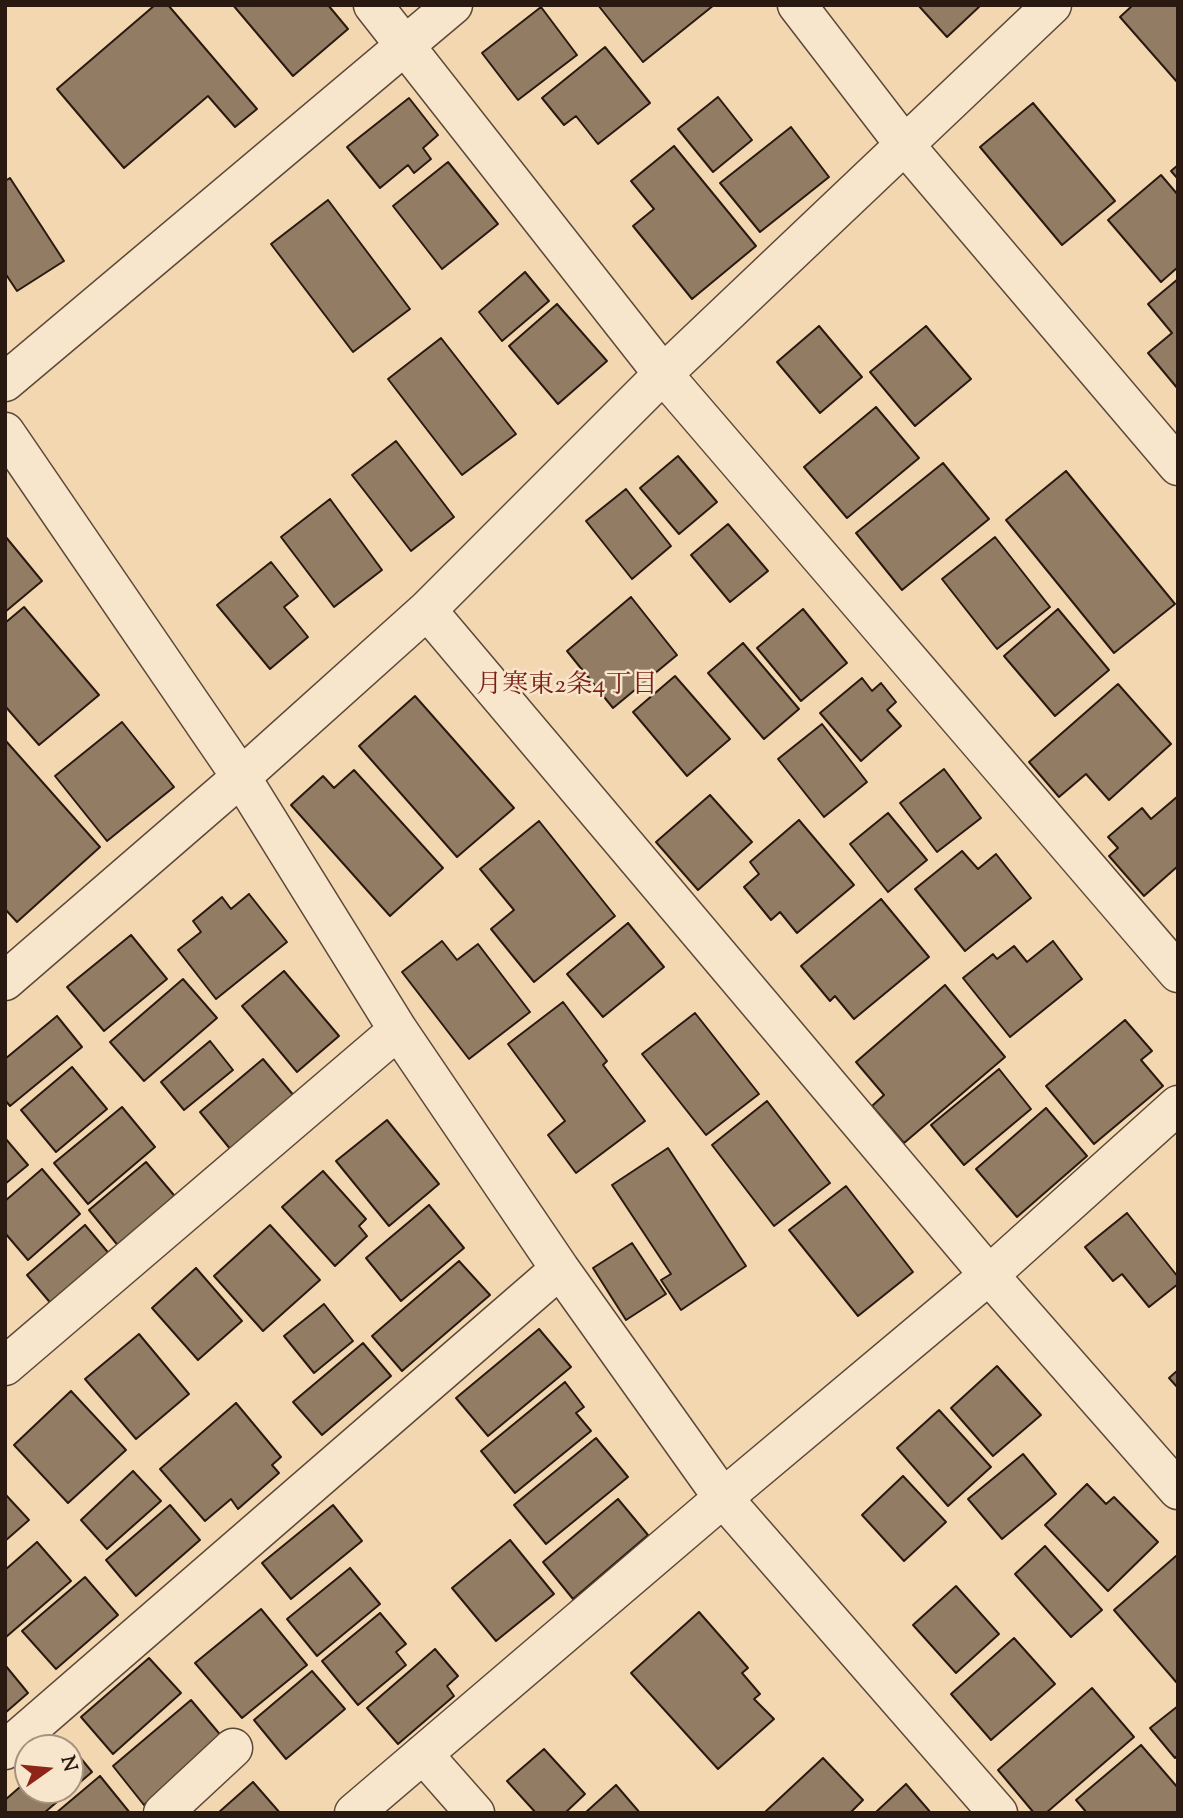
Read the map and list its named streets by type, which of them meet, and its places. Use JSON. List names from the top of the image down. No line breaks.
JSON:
{"districts":["月寒東2条4丁目"],"north":"right"}
